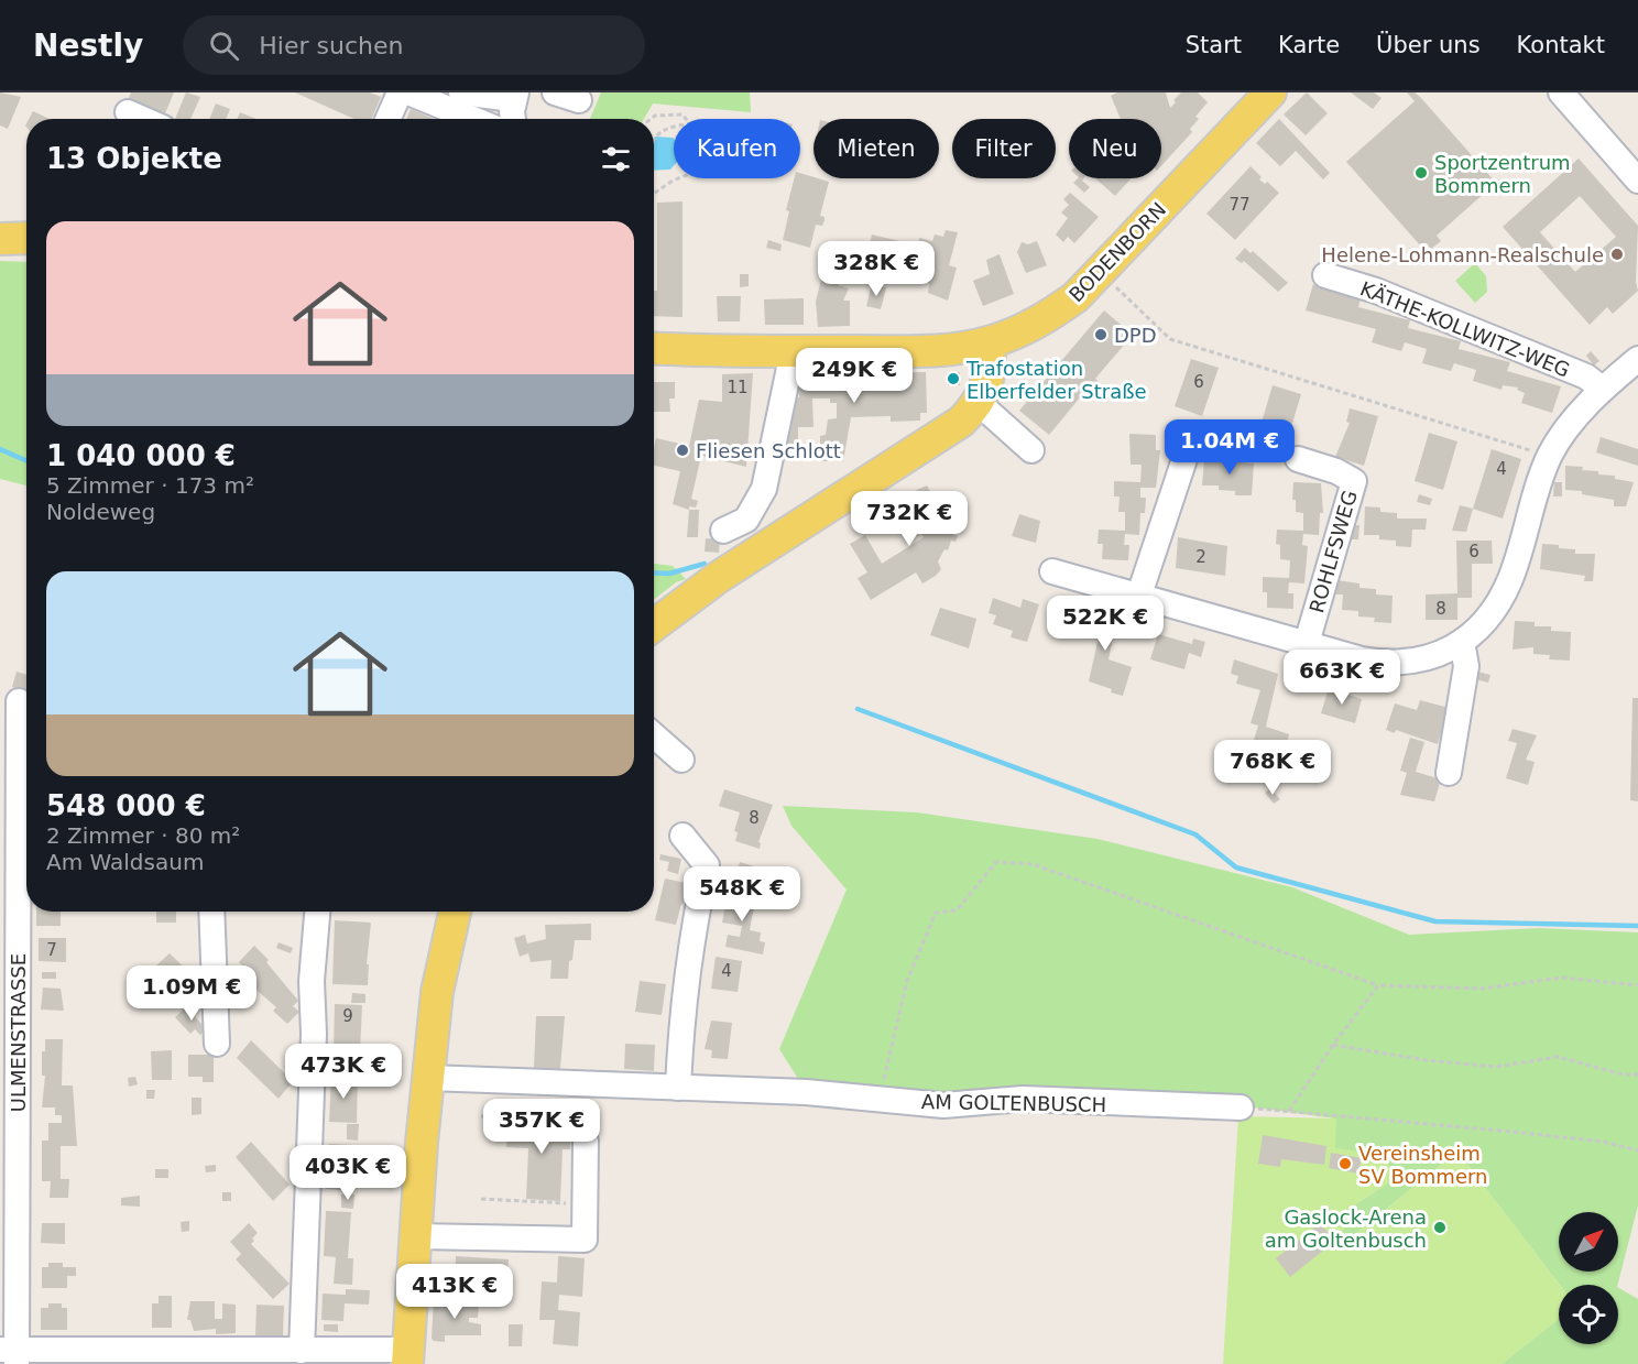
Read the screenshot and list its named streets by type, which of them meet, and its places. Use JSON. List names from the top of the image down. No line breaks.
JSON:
{"streets":{"main road":["BODENBORN"],"street":["KÄTHE-KOLLWITZ-WEG","ROHLFSWEG","ULMENSTRASSE","AM GOLTENBUSCH"]},"places":["Sportzentrum Bommern","Helene-Lohmann-Realschule","DPD","Trafostation Elberfelder Straße","Fliesen Schlott","Vereinsheim SV Bommern","Gaslock-Arena am Goltenbusch"],"house_numbers":["77","6","11","4","6","2","8","8","7","4","9"],"north":"top right","page":{"header":"Nestly","search":"Hier suchen","nav":["Start","Karte","Über uns","Kontakt"],"chip":["Kaufen","Mieten","Filter","Neu"],"heading":"13 Objekte","list":[{"name":"1 040 000 €","note":"5 Zimmer · 173 m² · Noldeweg"},{"name":"548 000 €","note":"2 Zimmer · 80 m² · Am Waldsaum"}],"price":["328K €","249K €","1.04M €","732K €","522K €","663K €","768K €","548K €","1.09M €","473K €","357K €","403K €","413K €"]}}
